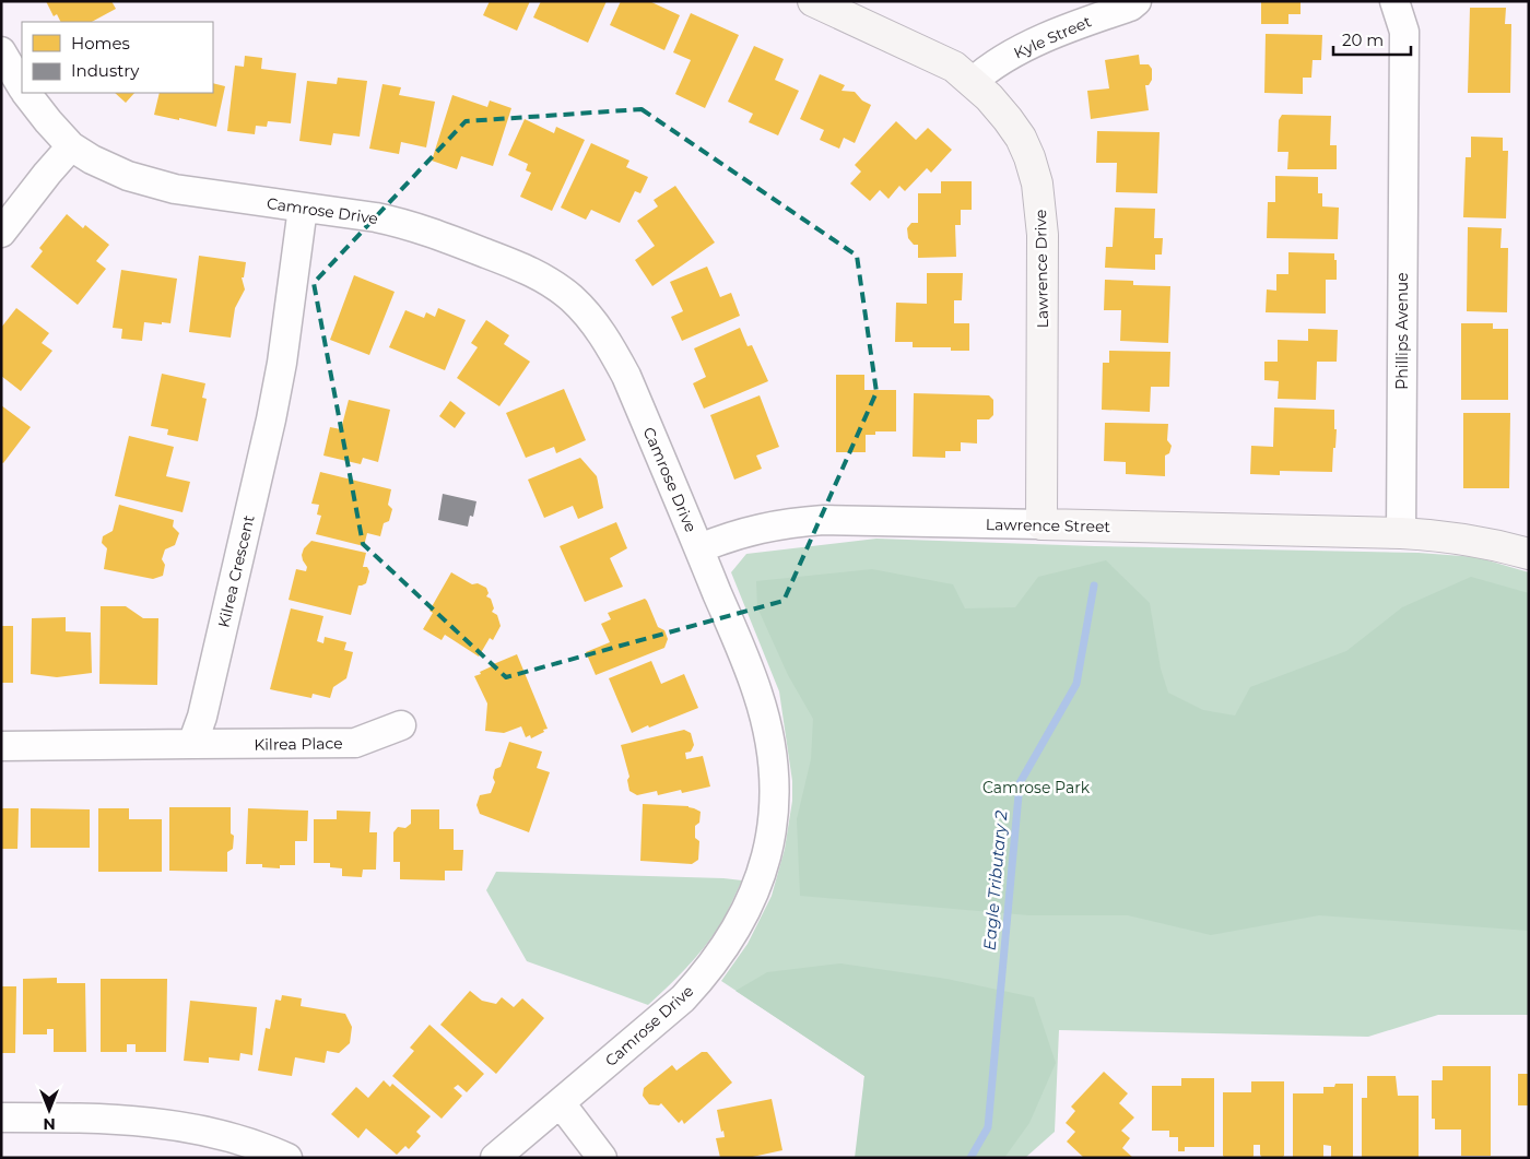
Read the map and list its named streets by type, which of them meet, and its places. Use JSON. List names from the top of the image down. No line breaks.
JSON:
{"streets":{"street":["Kyle Street","Camrose Drive","Lawrence Drive","Phillips Avenue","Lawrence Street","Kilrea Crescent","Kilrea Place"]},"crossings":[["Kyle Street","Lawrence Drive"],["Camrose Drive","Lawrence Street"],["Camrose Drive","Kilrea Crescent"],["Lawrence Drive","Lawrence Street"],["Phillips Avenue","Lawrence Street"],["Kilrea Crescent","Kilrea Place"]],"water":["Eagle Tributary 2"],"parks":["Camrose Park"],"legend":["Homes","Industry"],"scale_bar":"20 m","north":"bottom"}
